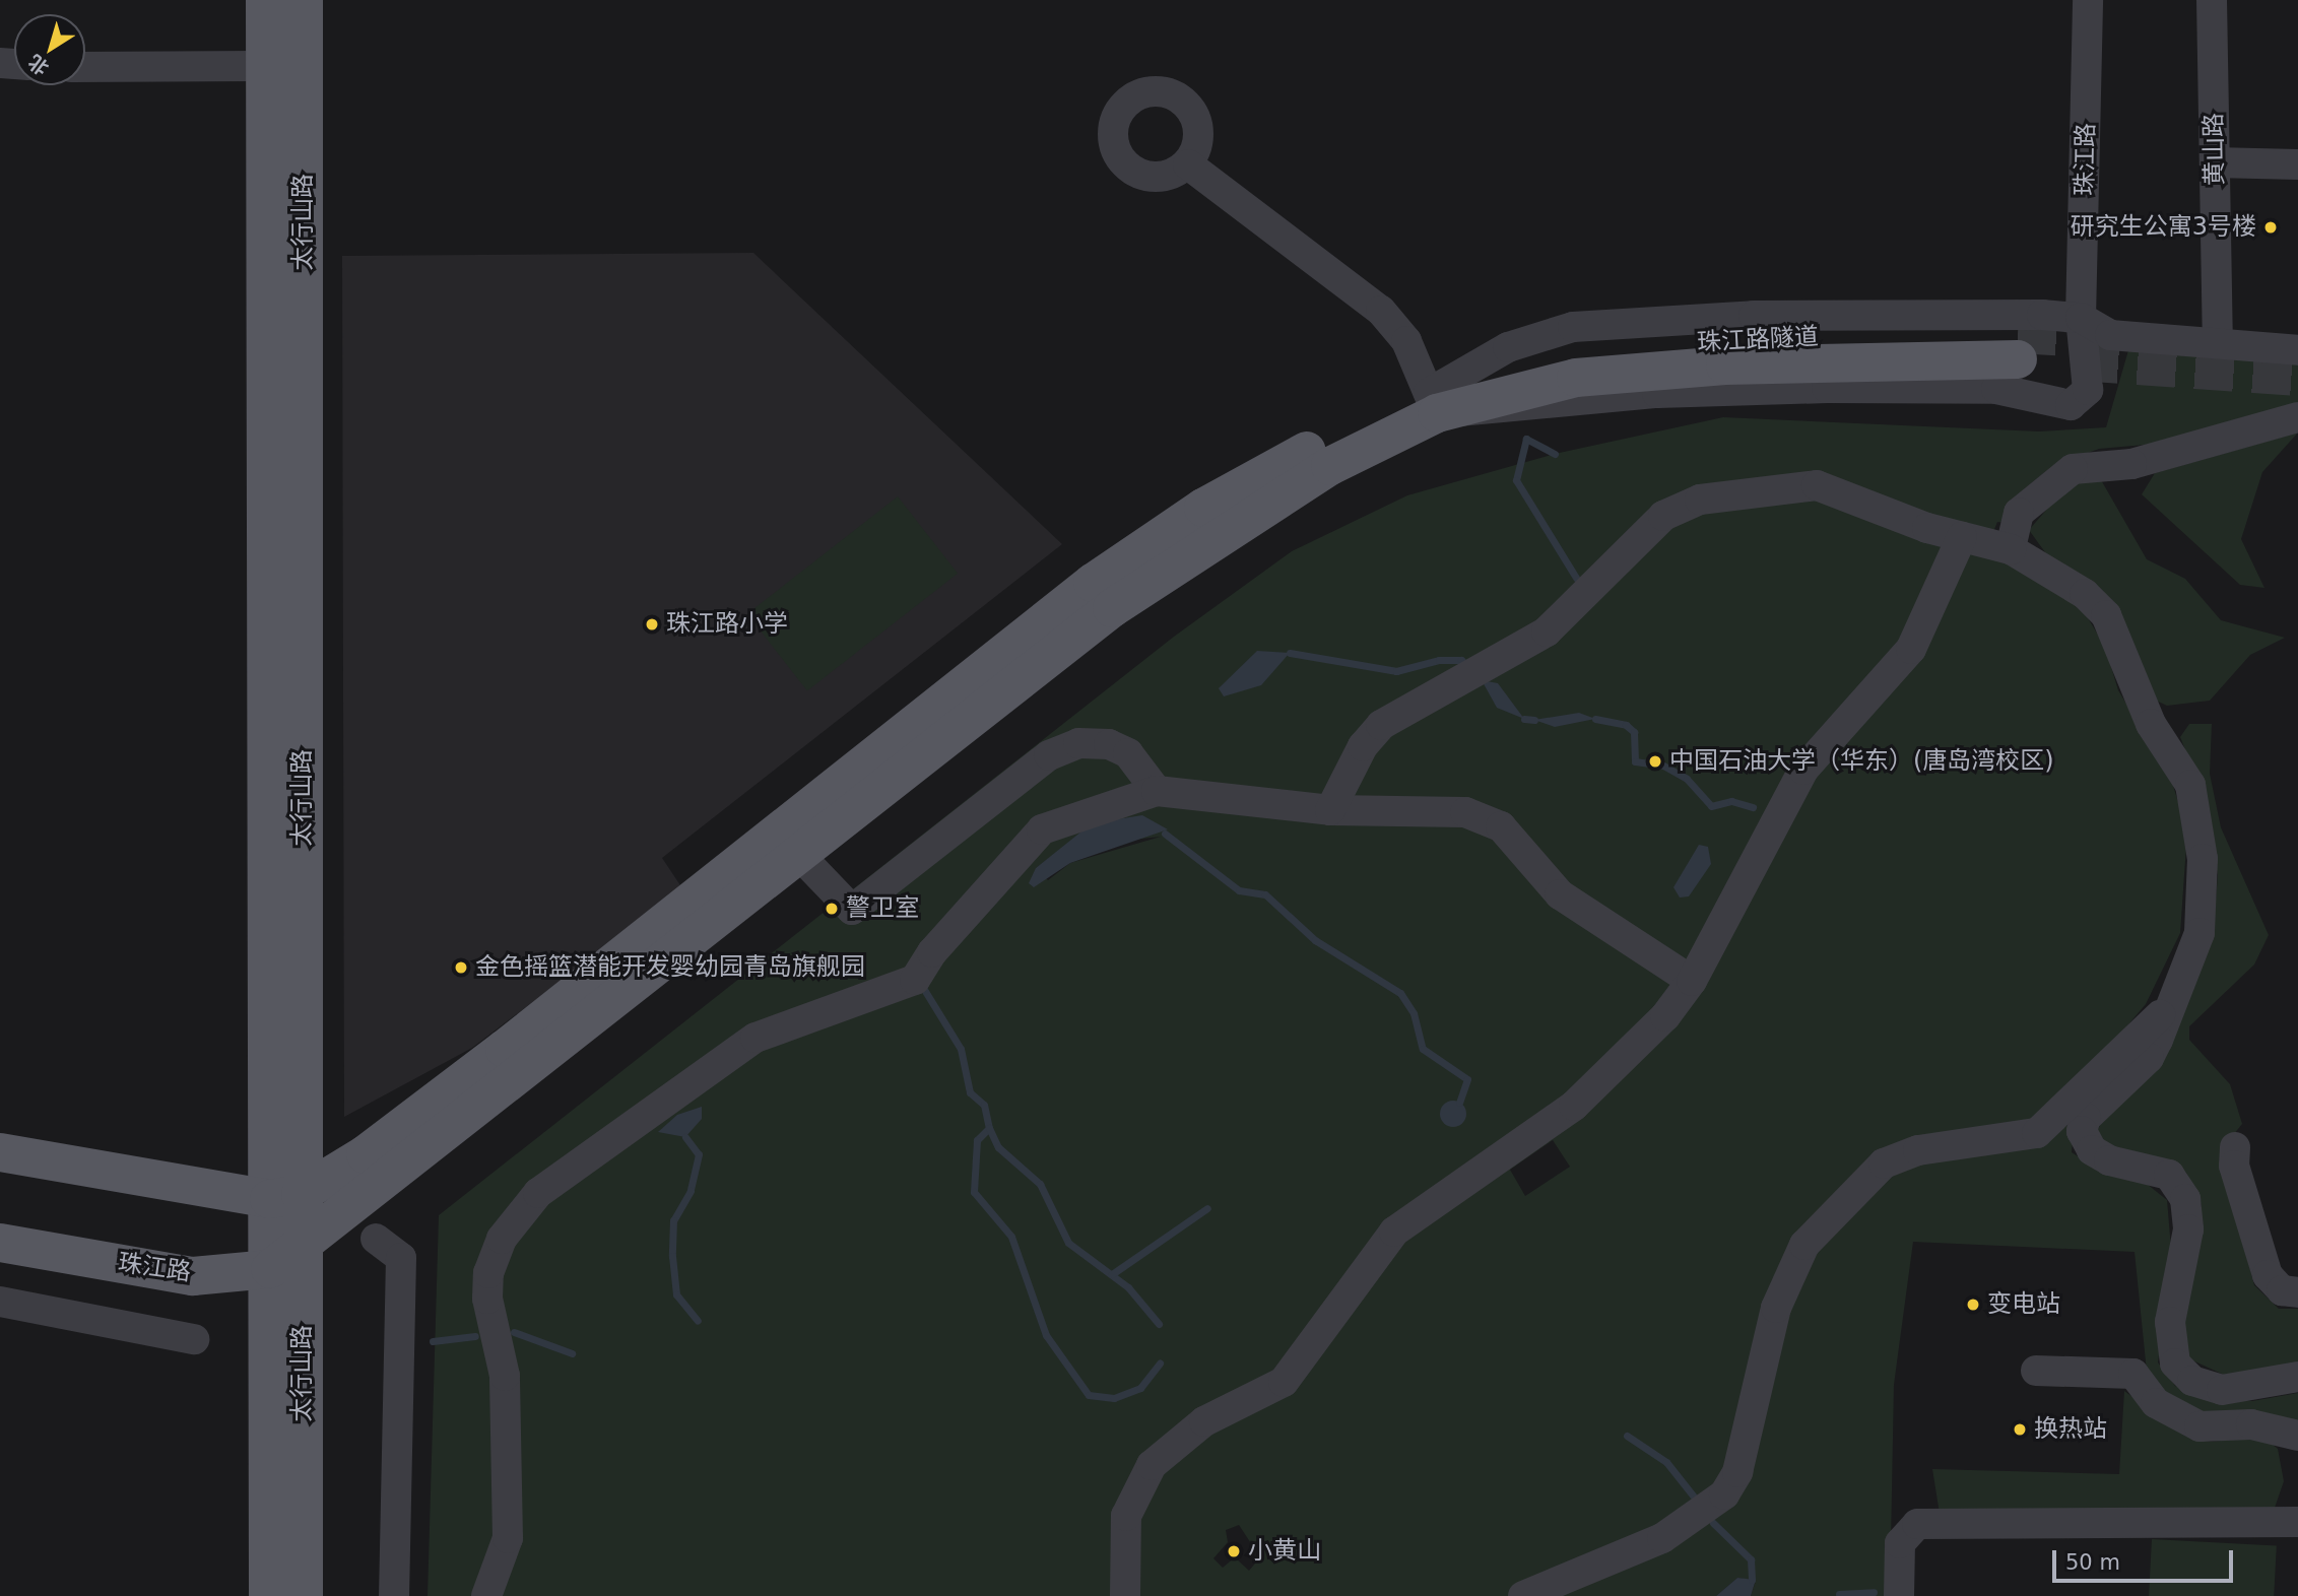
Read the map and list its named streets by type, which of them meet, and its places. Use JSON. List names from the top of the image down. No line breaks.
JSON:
{"streets":{"main road":["珠江路","太行山路","珠江路隧道"],"street":["黄山路"]},"crossings":[["珠江路","太行山路"],["珠江路","珠江路隧道"]],"places":["研究生公寓3号楼","珠江路小学","中国石油大学（华东）(唐岛湾校区)","警卫室","金色摇篮潜能开发婴幼园青岛旗舰园","变电站","换热站","小黄山"],"scale_bar":"50 m","north":"bottom left"}
